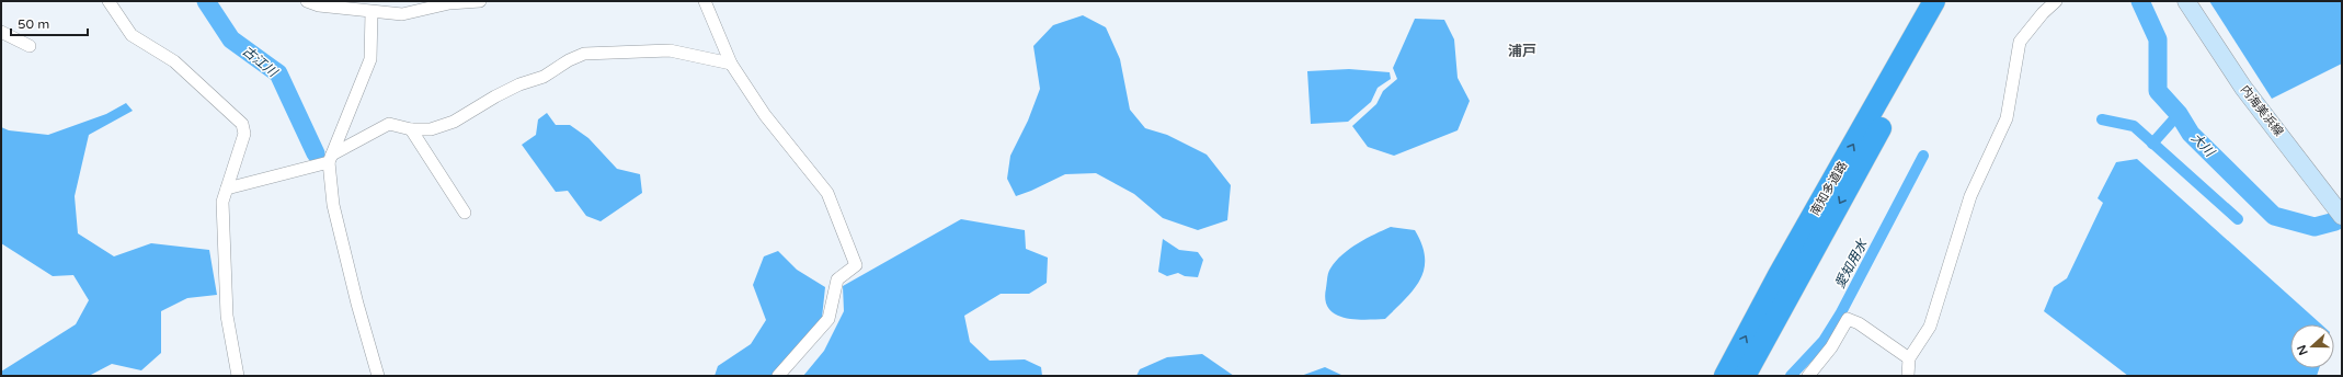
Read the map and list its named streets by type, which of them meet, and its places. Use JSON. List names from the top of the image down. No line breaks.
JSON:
{"streets":{"highway":["南知多道路"],"main road":["内海美浜線"]},"districts":["浦戸"],"water":["古江川","大川","愛知用水"],"scale_bar":"50 m","north":"left"}
